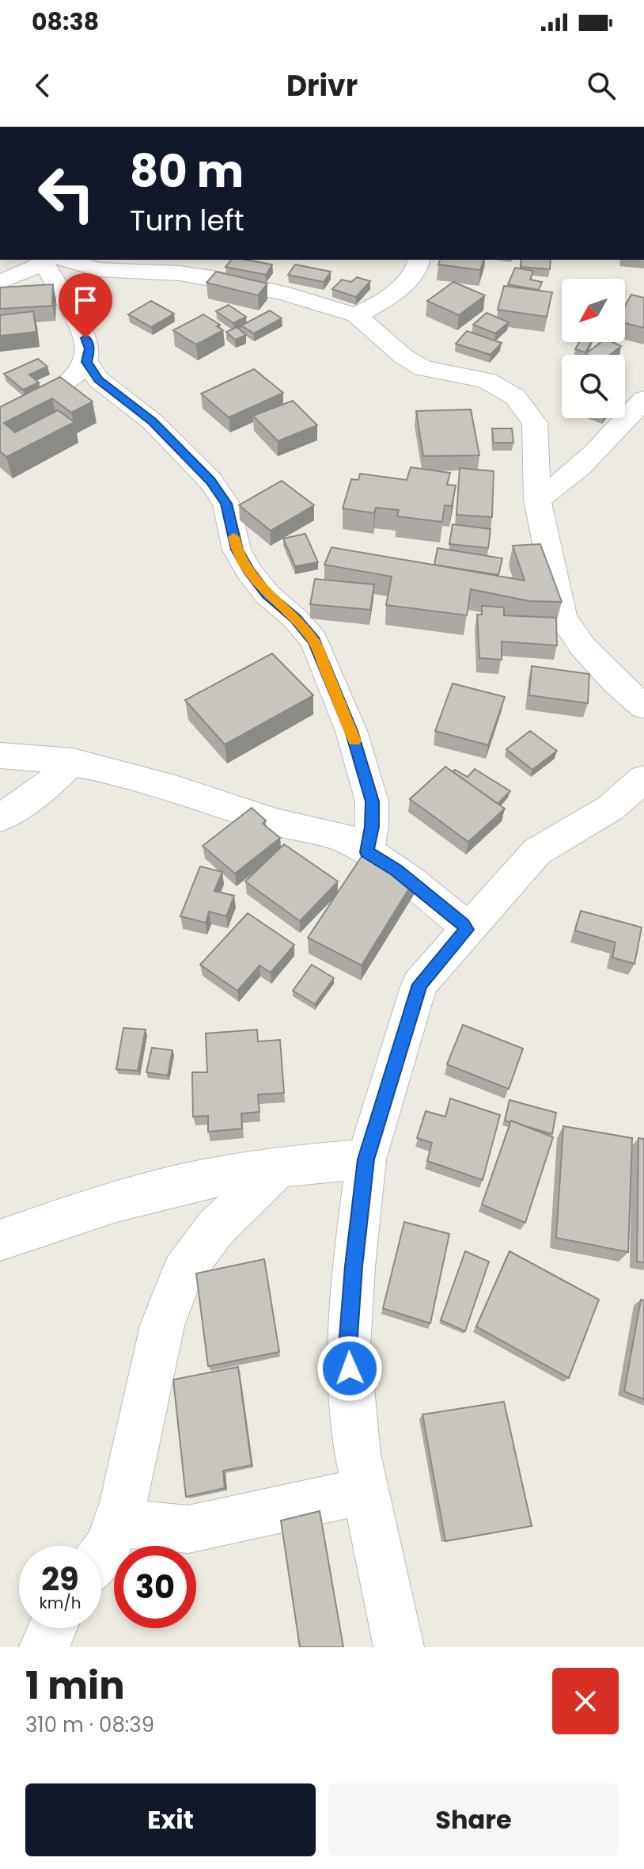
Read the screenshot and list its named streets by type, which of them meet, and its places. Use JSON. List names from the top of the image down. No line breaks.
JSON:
{"north":"bottom left","page":{"status":"08:38","header":"Drivr","turn":["80 m","Turn left"],"speed":"29 km/h","limit":"30","heading":["1 min","310 m · 08:39"],"buttons":["Exit","Share"]}}
